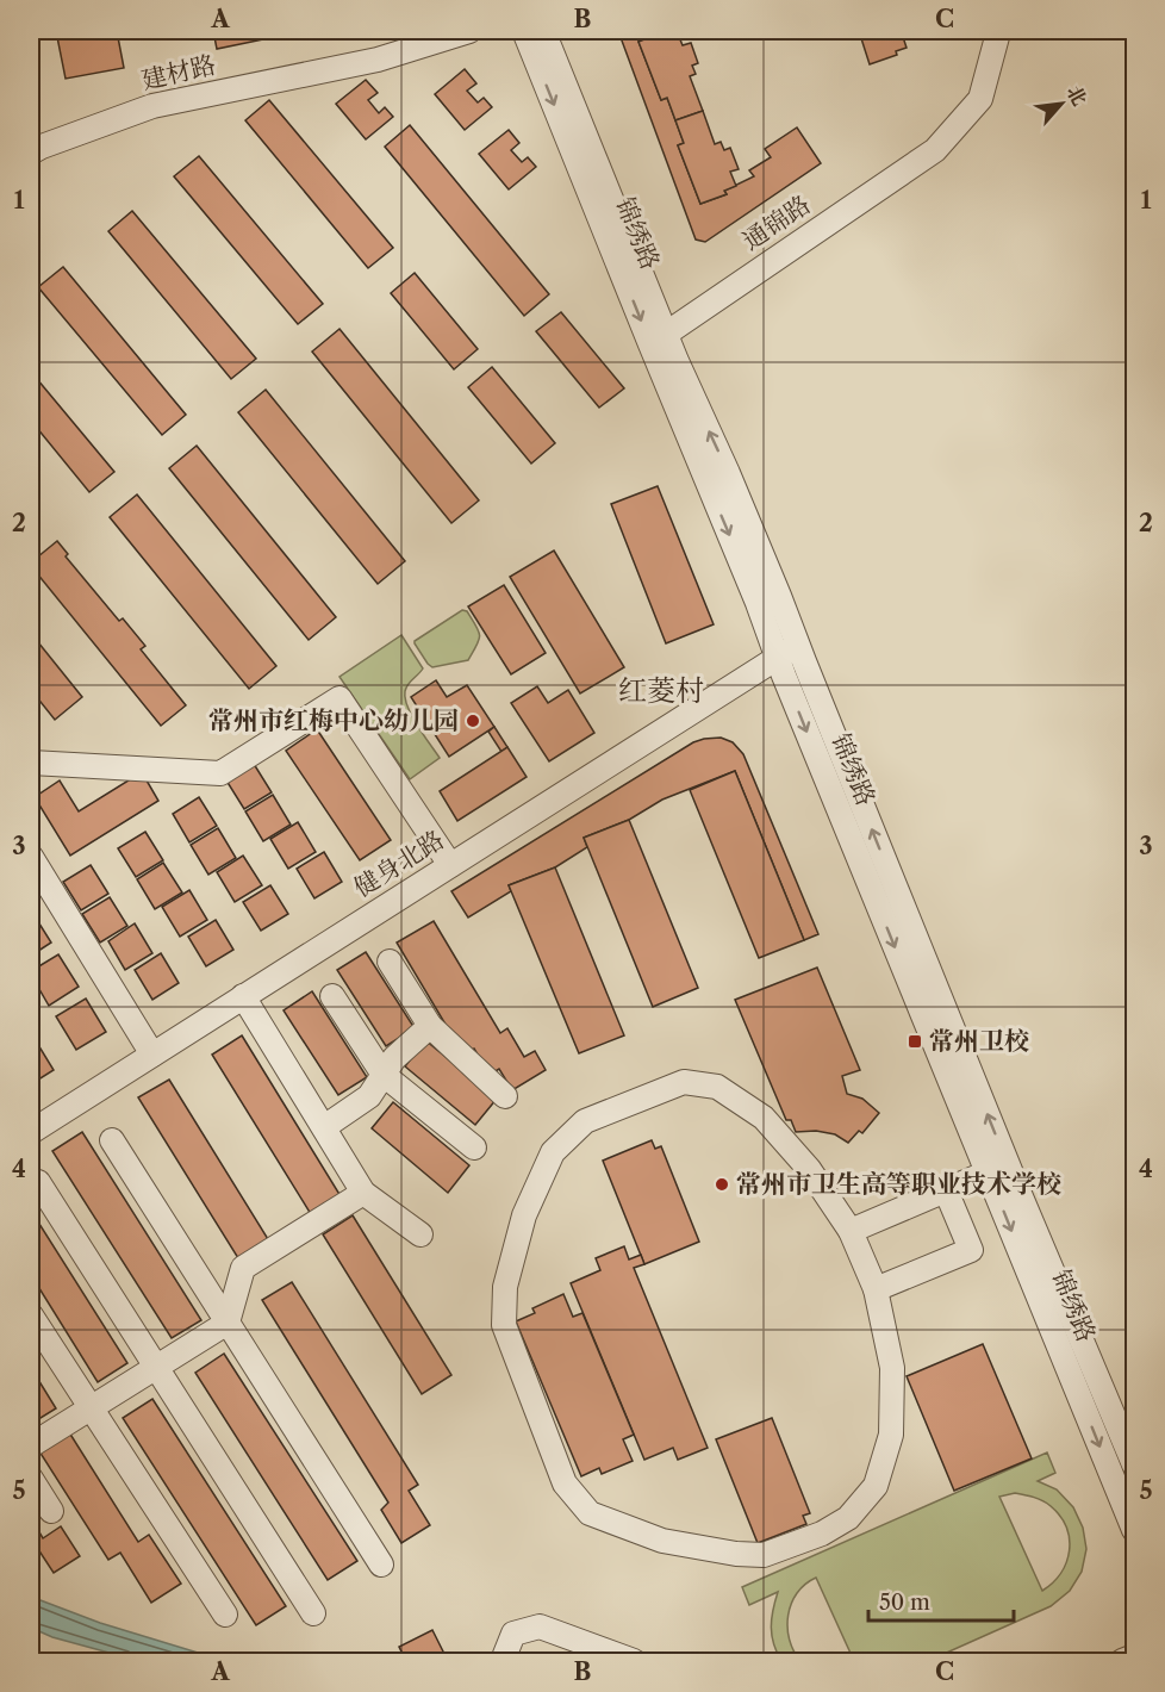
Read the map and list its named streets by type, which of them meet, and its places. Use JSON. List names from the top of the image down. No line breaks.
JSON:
{"streets":{"street":["建材路","通锦路","锦绣路","健身北路"]},"crossings":[["通锦路","锦绣路"],["锦绣路","健身北路"]],"districts":["红菱村"],"places":{"other":["常州市红梅中心幼儿园","常州市卫生高等职业技术学校"],"transit":["常州卫校"]},"scale_bar":"50 m","north":"top right","grid":{"columns":["A","B","C"],"rows":["1","2","3","4","5"]}}
